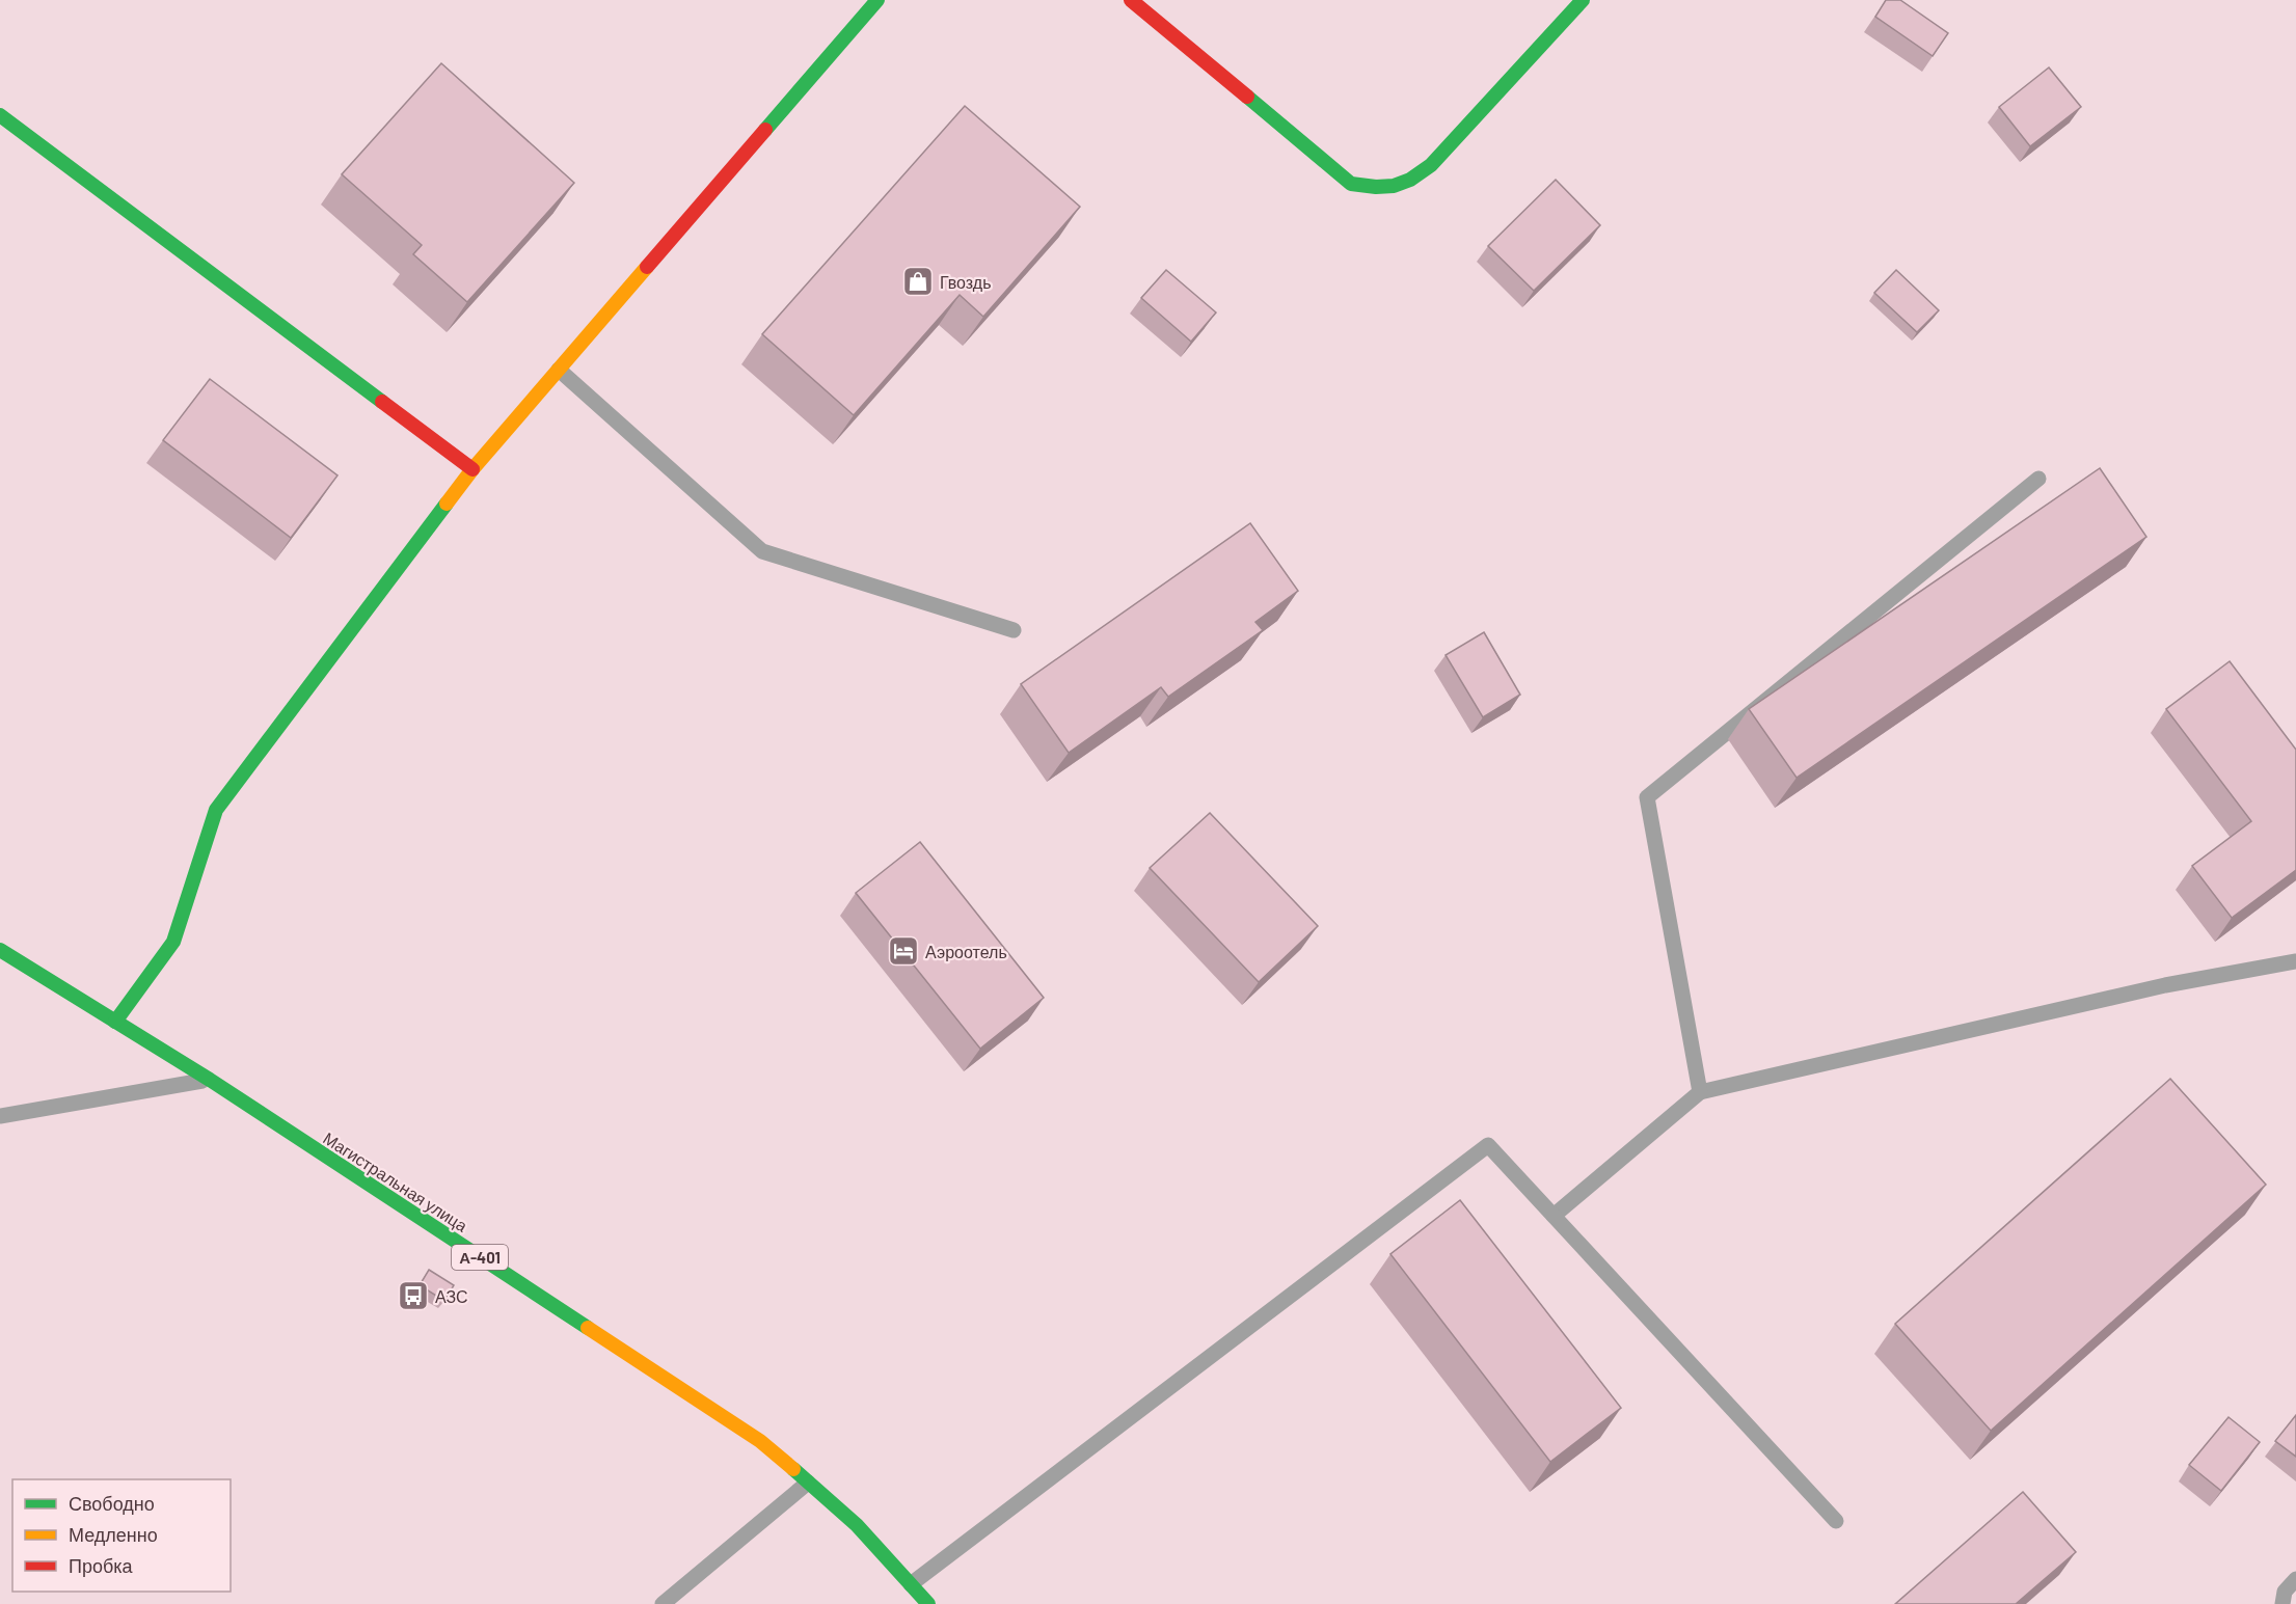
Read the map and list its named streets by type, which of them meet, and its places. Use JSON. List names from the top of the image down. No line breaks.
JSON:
{"streets":{"street":["Магистральная улица","А-401"]},"places":{"shop":["Гвоздь"],"hotel":["Аэроотель"],"bus stop":["АЗС"]},"legend":["Свободно","Медленно","Пробка"]}
